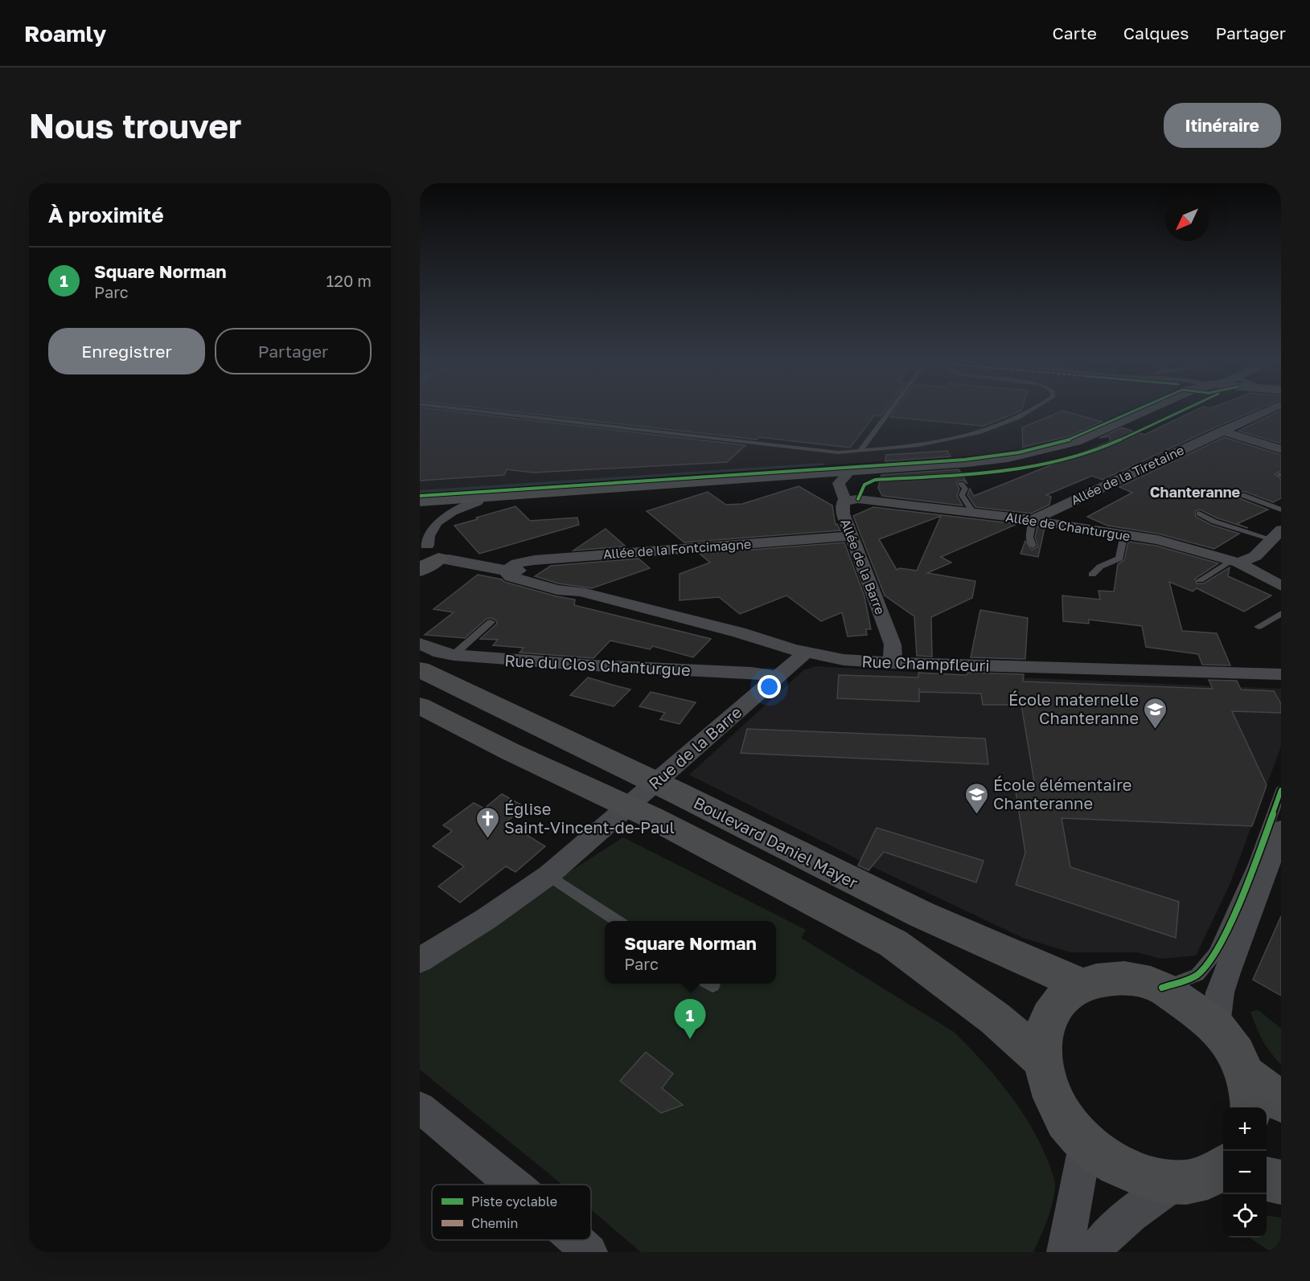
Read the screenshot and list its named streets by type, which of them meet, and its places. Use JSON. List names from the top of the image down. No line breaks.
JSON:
{"streets":{"main road":["Boulevard Daniel Mayer"],"street":["Allée de la Tiretaine","Allée de Chanturgue","Allée de la Fontcimagne","Allée de la Barre","Rue Champfleuri","Rue du Clos Chanturgue","Rue de la Barre"]},"crossings":[["Allée de la Tiretaine","Allée de Chanturgue"],["Allée de Chanturgue","Allée de la Barre"],["Allée de la Fontcimagne","Allée de la Barre"],["Allée de la Fontcimagne","Rue Champfleuri"],["Allée de la Barre","Rue Champfleuri"],["Rue Champfleuri","Rue de la Barre"],["Rue du Clos Chanturgue","Rue de la Barre"]],"districts":["Chanteranne"],"places":{"school or university":["École maternelle Chanteranne","École élémentaire Chanteranne"],"church":["Église Saint-Vincent-de-Paul"]},"legend":["Piste cyclable","Chemin"],"north":"bottom left","page":{"header":"Roamly","nav":["Carte","Calques","Partager"],"buttons":["Itinéraire",["Enregistrer","Partager"]],"title":"Nous trouver","heading":"À proximité","list":[{"mark":"1","name":"Square Norman","note":"Parc","value":"120 m"}],"popup":["Square Norman","Parc"],"pins":"1","map_buttons":["+","−"]}}
